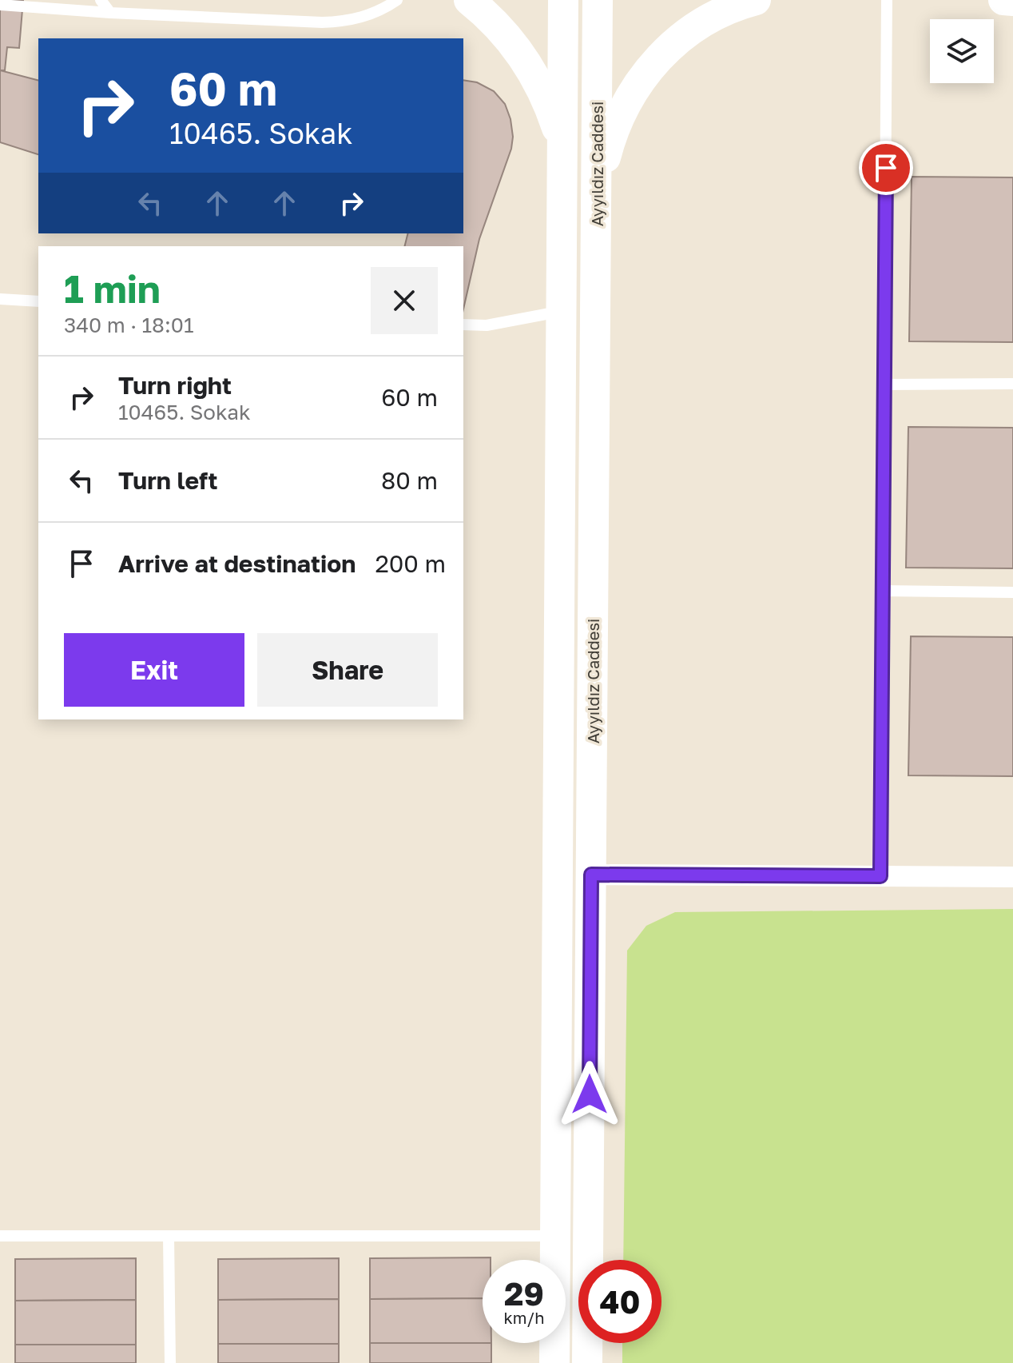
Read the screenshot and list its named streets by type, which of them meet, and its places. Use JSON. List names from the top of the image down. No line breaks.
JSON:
{"streets":{"street":["Ayyıldız Caddesi"]},"page":{"turn":["60 m","10465. Sokak"],"heading":["1 min","340 m · 18:01"],"list":[{"name":"Turn right","note":"10465. Sokak","value":"60 m"},{"name":"Turn left","value":"80 m"},{"name":"Arrive at destination","value":"200 m"}],"buttons":["Exit","Share"],"speed":"29 km/h","limit":"40"}}
